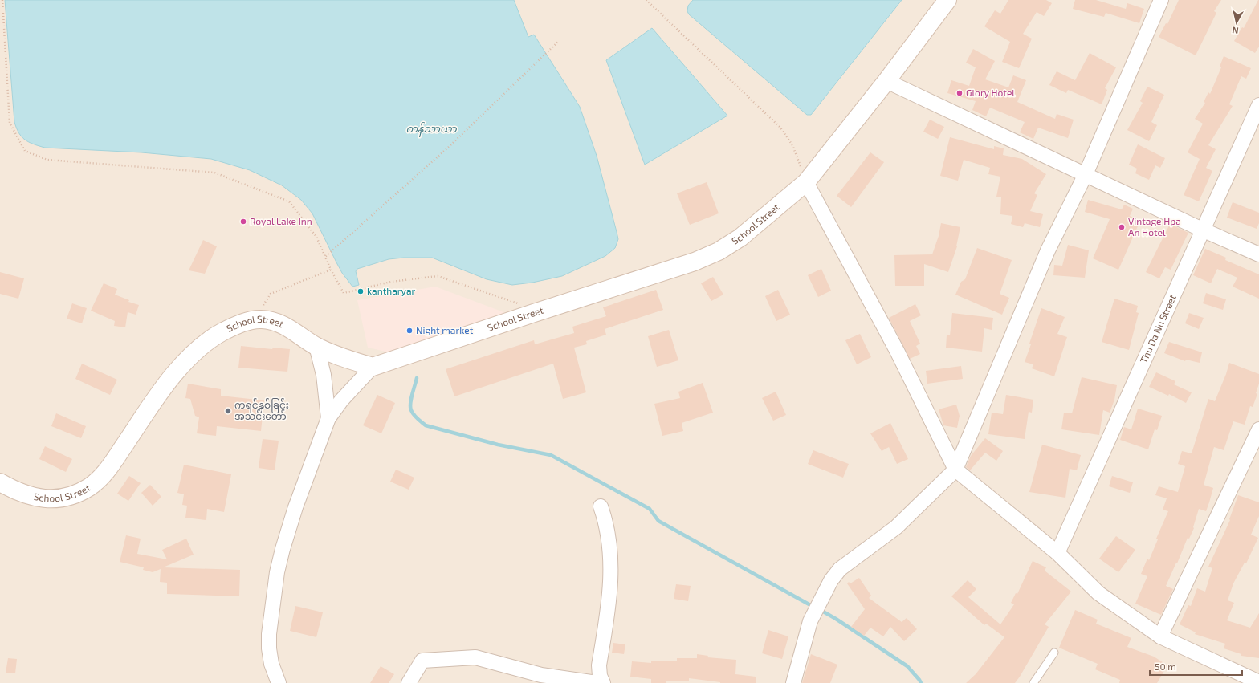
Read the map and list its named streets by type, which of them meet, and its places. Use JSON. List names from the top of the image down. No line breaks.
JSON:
{"streets":{"street":["School Street","Thu Da Nu Street"]},"water":["ကန်သာယာ"],"places":["Glory Hotel","Royal Lake Inn","Vintage Hpa An Hotel","kantharyar","Night market","ကရင်နှစ်ခြင်း အသင်းတော်"],"scale_bar":"50 m","north":"bottom"}
